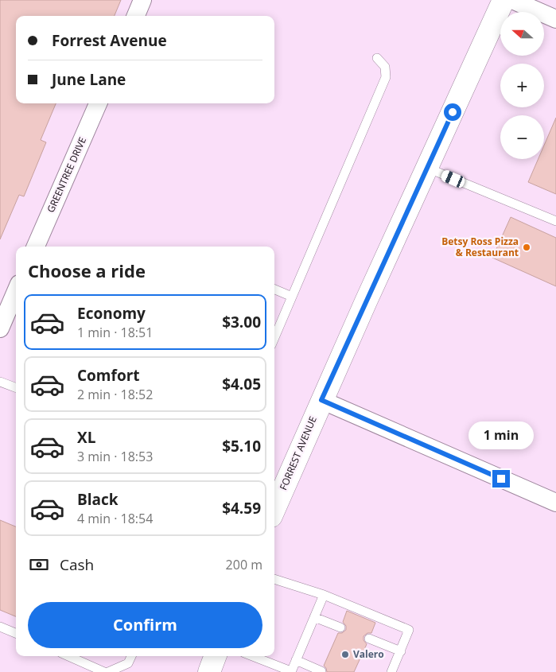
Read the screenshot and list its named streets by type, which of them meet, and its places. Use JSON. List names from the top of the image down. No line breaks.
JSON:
{"streets":{"highway":["FORREST AVENUE"],"street":["GREENTREE DRIVE"]},"places":["Betsy Ross Pizza & Restaurant","Valero"],"north":"left","page":{"map_buttons":["+","−"],"banner":["Forrest Avenue","June Lane"],"heading":"Choose a ride","list":[{"name":"Economy","note":"1 min · 18:51","value":"$3.00"},{"name":"Comfort","note":"2 min · 18:52","value":"$4.05"},{"name":"XL","note":"3 min · 18:53","value":"$5.10"},{"name":"Black","note":"4 min · 18:54","value":"$4.59"}],"bubble":"1 min","pay":["Cash","200 m"],"buttons":"Confirm"}}
